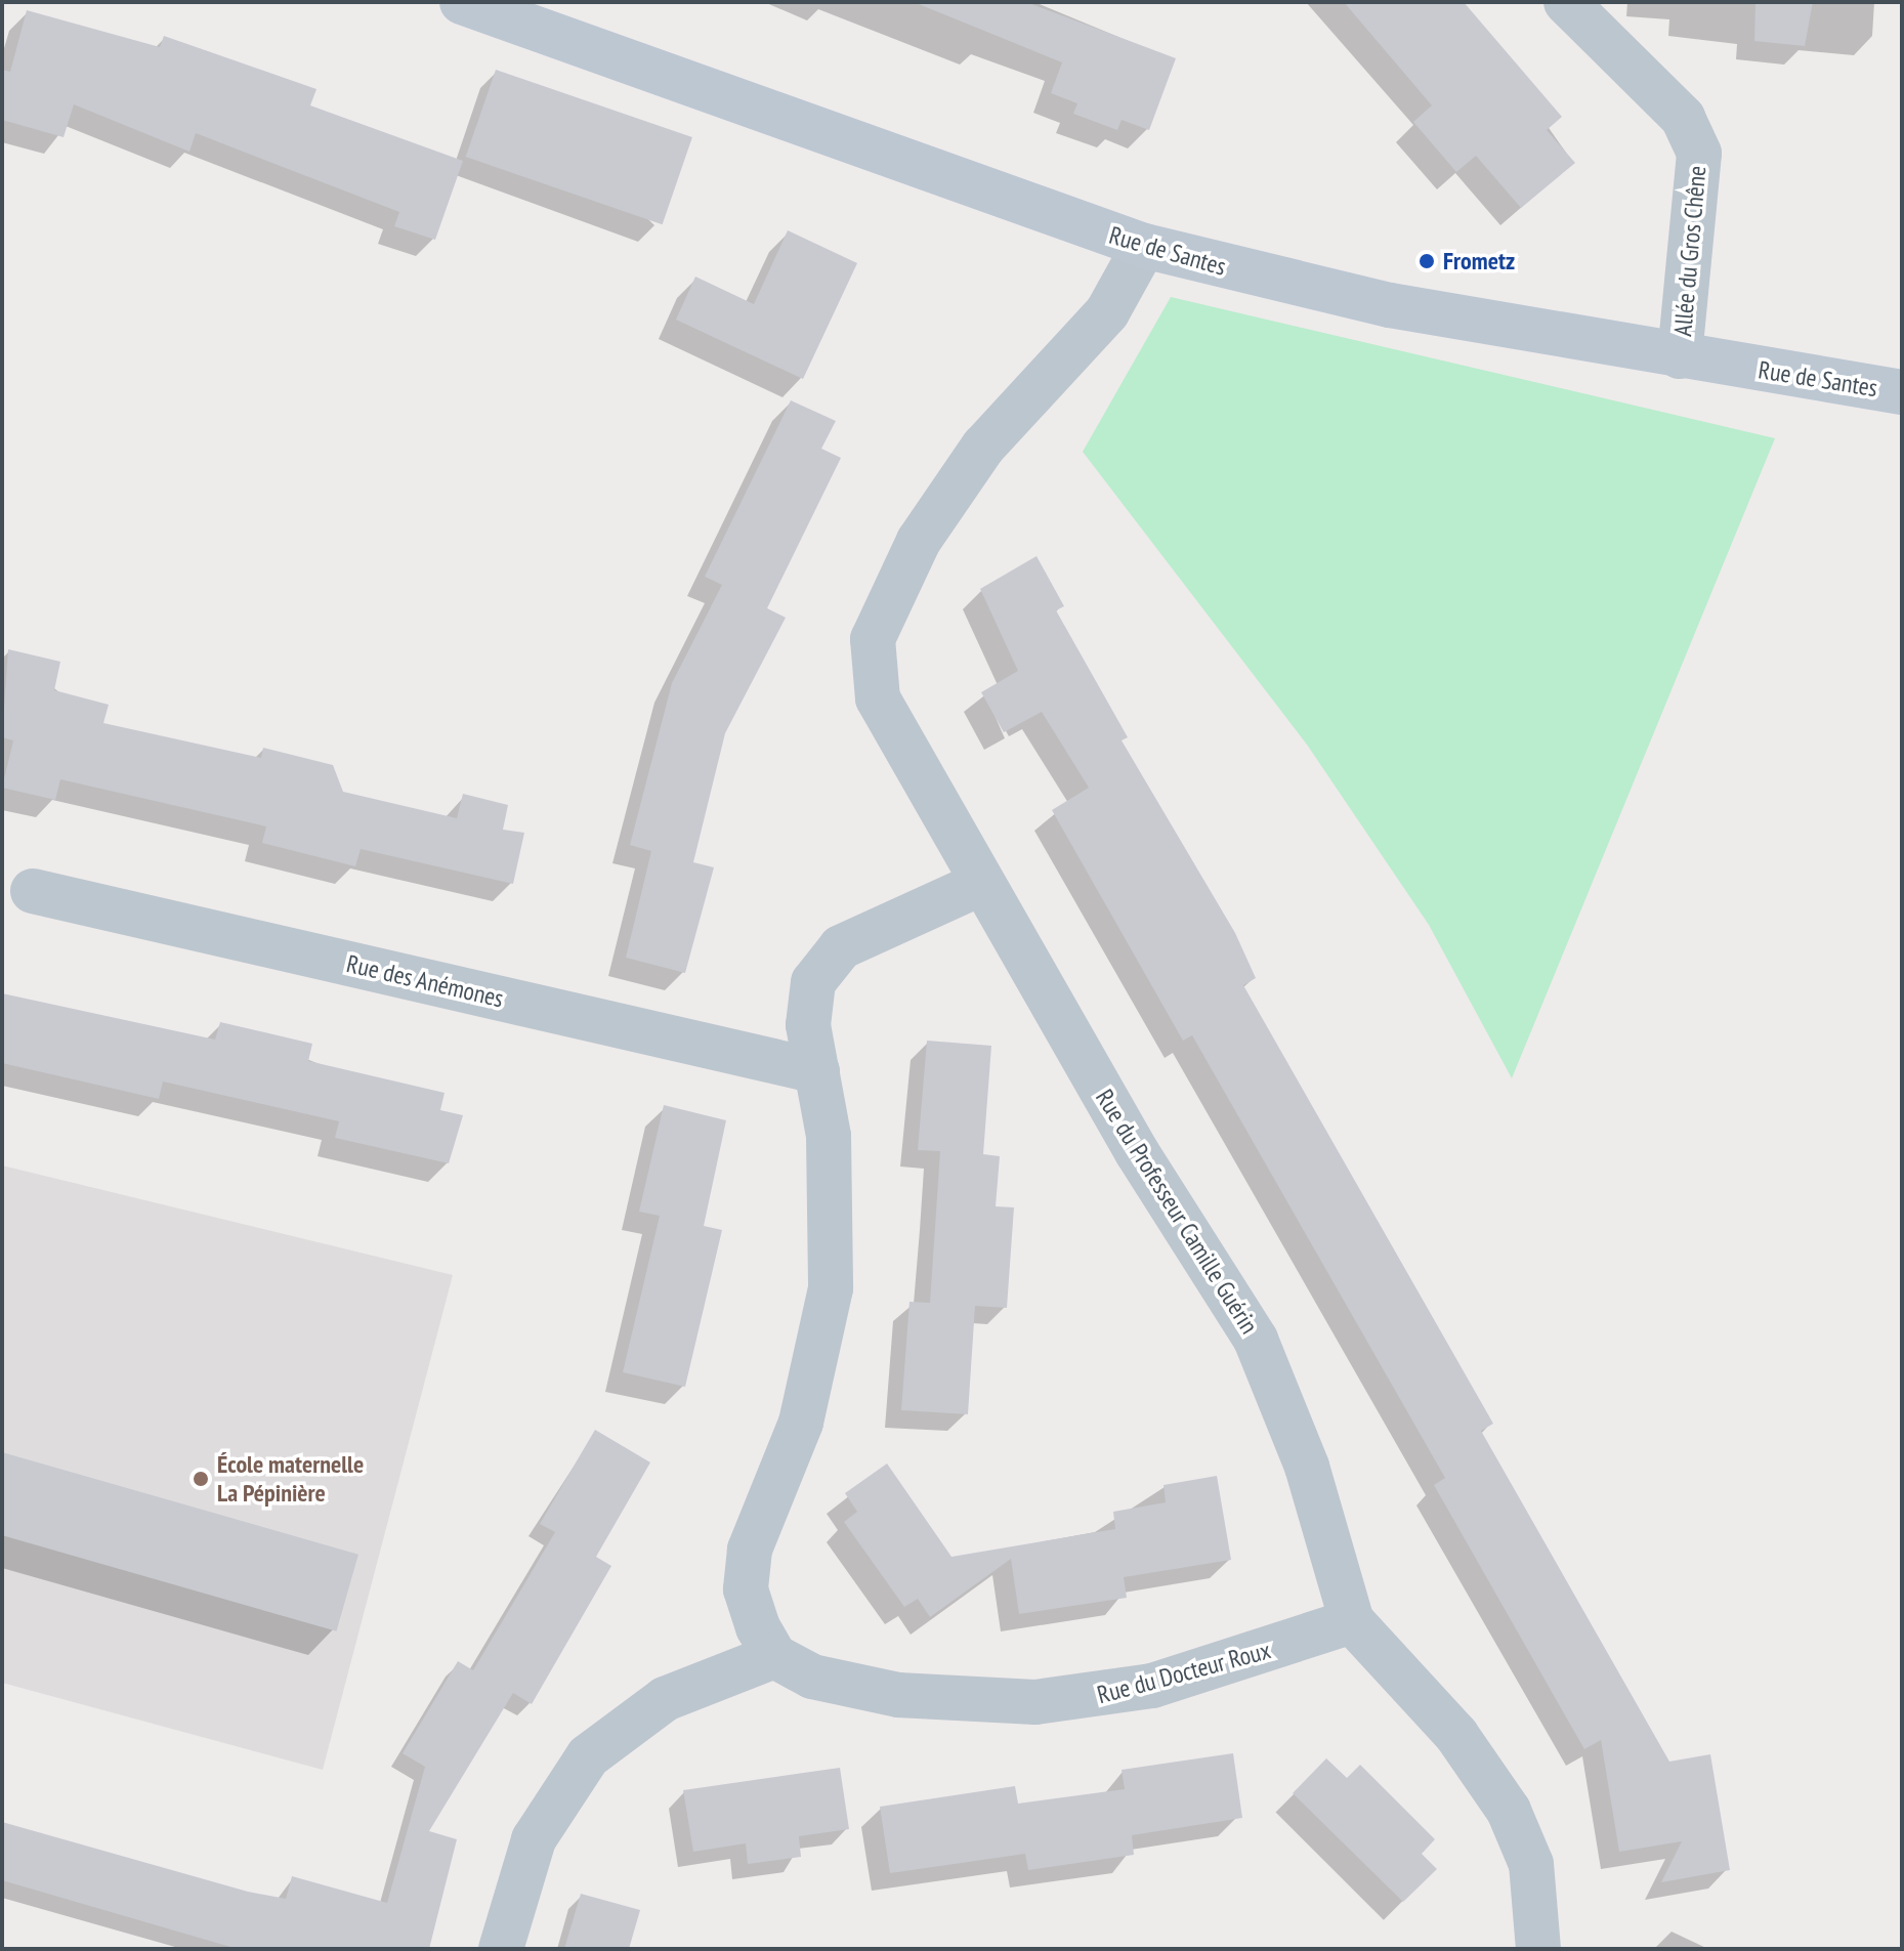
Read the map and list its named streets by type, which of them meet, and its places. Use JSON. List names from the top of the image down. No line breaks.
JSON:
{"streets":{"street":["Rue de Santes","Allée du Gros Chêne","Rue des Anémones","Rue du Professeur Camille Guérin","Rue du Docteur Roux"]},"crossings":[["Rue de Santes","Allée du Gros Chêne"],["Rue de Santes","Rue du Professeur Camille Guérin"],["Rue du Professeur Camille Guérin","Rue du Docteur Roux"]],"places":["Frometz","École maternelle La Pépinière"]}
